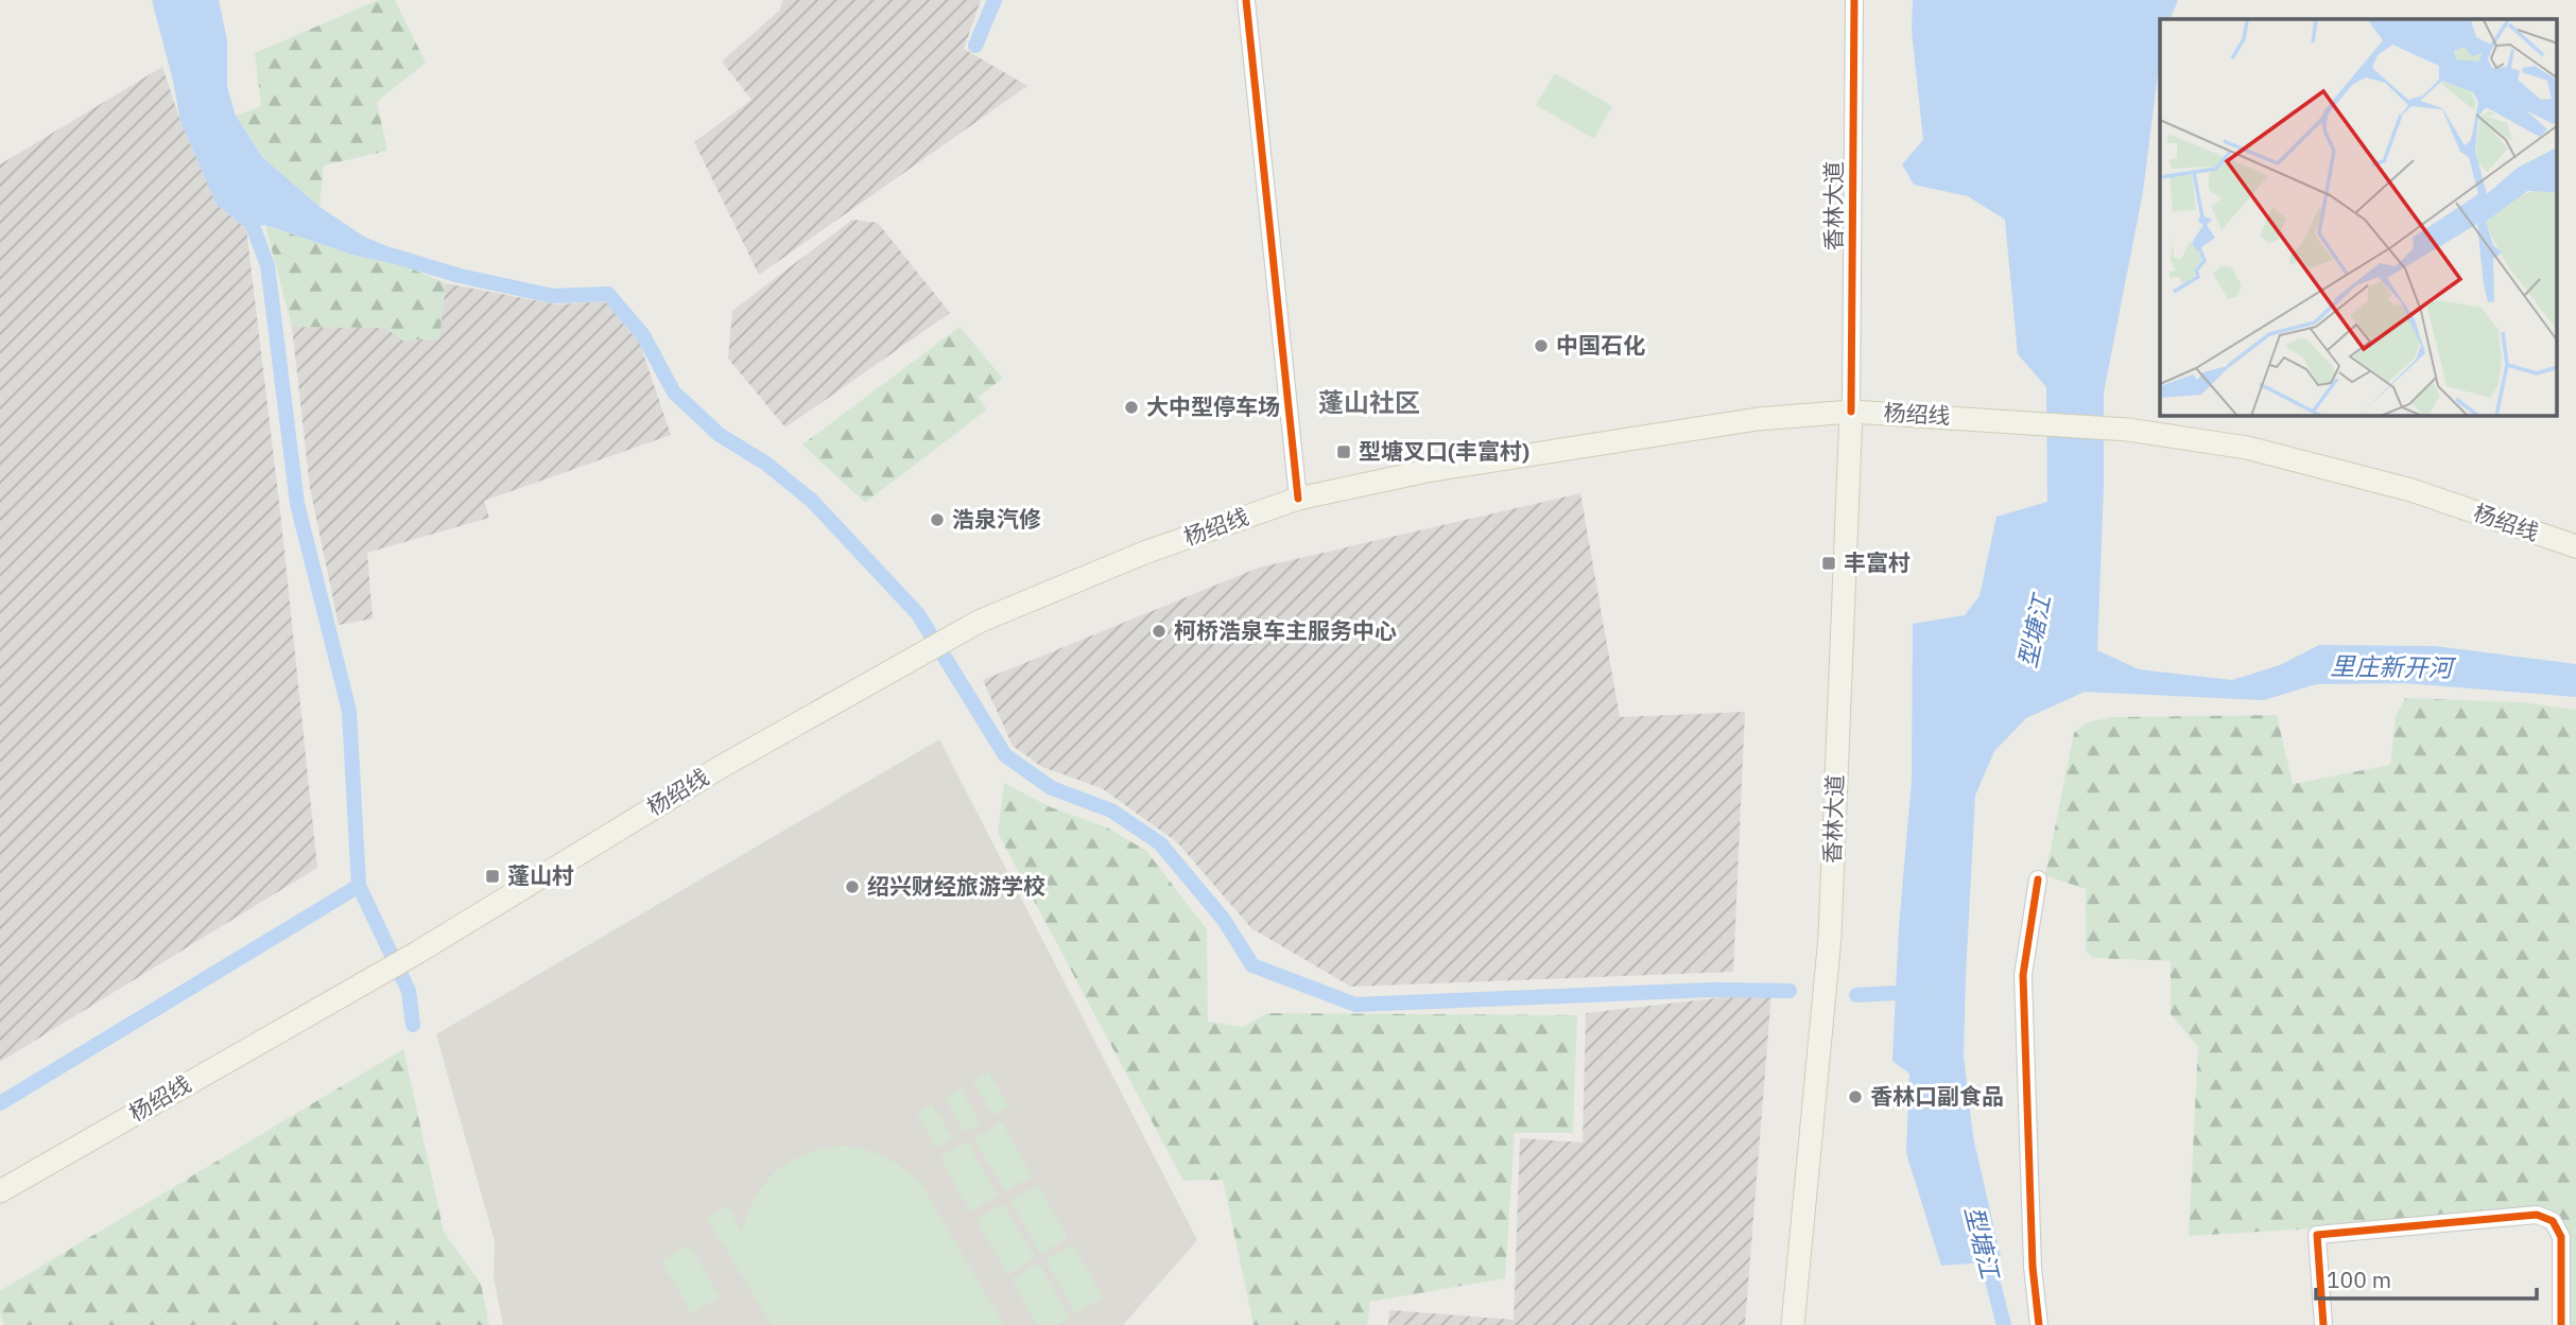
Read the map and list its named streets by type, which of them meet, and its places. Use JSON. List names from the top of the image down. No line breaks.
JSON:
{"streets":{"main road":["香林大道","杨绍线"]},"crossings":[["香林大道","杨绍线"]],"districts":["蓬山社区"],"water":["型塘江","里庄新开河"],"places":{"other":["中国石化","大中型停车场","浩泉汽修","柯桥浩泉车主服务中心","绍兴财经旅游学校","香林口副食品"],"transit":["型塘叉口(丰富村)","丰富村","蓬山村"]},"scale_bar":"100 m"}
